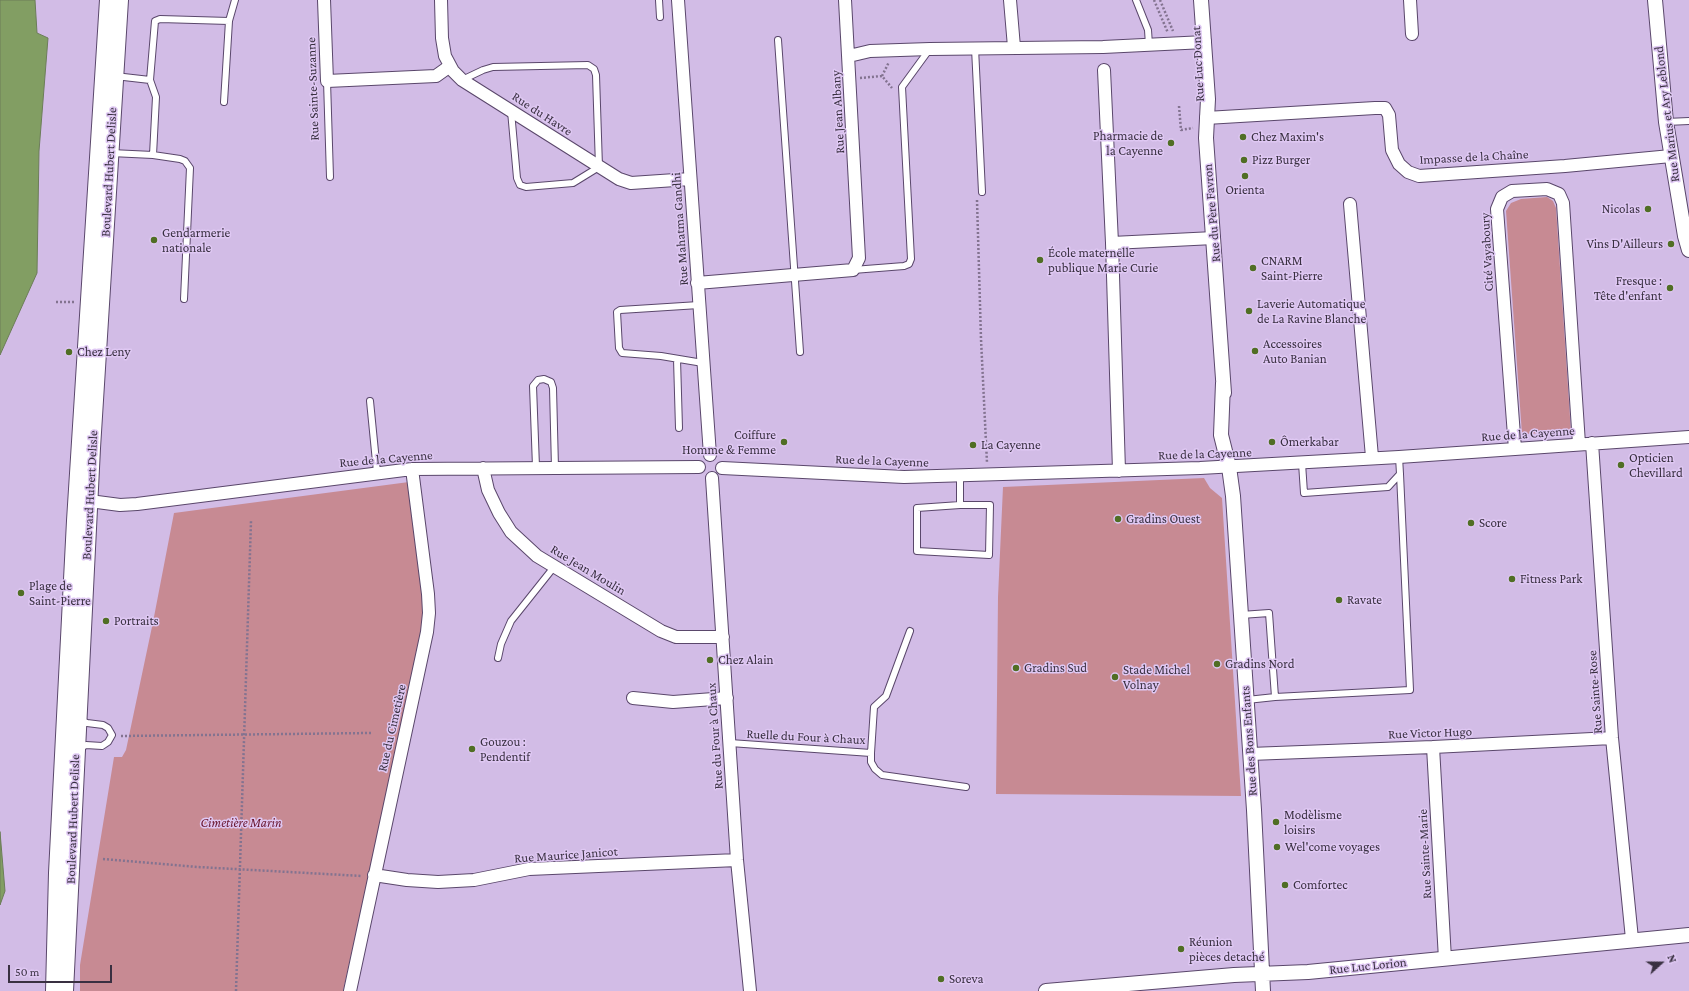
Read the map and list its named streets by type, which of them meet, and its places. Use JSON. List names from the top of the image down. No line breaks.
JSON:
{"streets":{"main road":["Boulevard Hubert Delisle"],"street":["Rue Luc Donat","Rue Sainte-Suzanne","Rue Jean Albany","Rue du Havre","Rue Marius et Ary Leblond","Impasse de la Chaîne","Rue du Père Favron","Rue Mahatma Gandhi","Cité Vayaboury","Rue de la Cayenne","Rue Jean Moulin","Rue Sainte-Rose","Rue du Cimetière","Rue Victor Hugo","Rue du Four à Chaux","Rue des Bons Enfants","Rue Sainte-Marie","Rue Maurice Janicot","Rue Luc Lorion"],"lane":["Ruelle du Four à Chaux"]},"crossings":[["Rue Luc Donat","Rue Jean Albany"],["Rue Luc Donat","Impasse de la Chaîne"],["Rue Luc Donat","Rue du Père Favron"],["Rue du Havre","Rue Mahatma Gandhi"],["Rue Marius et Ary Leblond","Impasse de la Chaîne"],["Impasse de la Chaîne","Rue du Père Favron"],["Boulevard Hubert Delisle","Rue de la Cayenne"],["Rue du Père Favron","Rue de la Cayenne"],["Rue du Père Favron","Rue des Bons Enfants"],["Rue Mahatma Gandhi","Rue de la Cayenne"],["Rue Mahatma Gandhi","Rue du Four à Chaux"],["Cité Vayaboury","Rue de la Cayenne"],["Rue de la Cayenne","Rue Jean Moulin"],["Rue de la Cayenne","Rue Sainte-Rose"],["Rue de la Cayenne","Rue du Cimetière"],["Rue de la Cayenne","Rue du Four à Chaux"],["Rue de la Cayenne","Rue des Bons Enfants"],["Rue Jean Moulin","Rue du Four à Chaux"],["Rue Sainte-Rose","Rue Victor Hugo"],["Rue Sainte-Rose","Rue Luc Lorion"],["Rue du Cimetière","Rue Maurice Janicot"],["Rue Victor Hugo","Rue des Bons Enfants"],["Rue Victor Hugo","Rue Sainte-Marie"],["Rue du Four à Chaux","Ruelle du Four à Chaux"],["Rue du Four à Chaux","Rue Maurice Janicot"],["Rue des Bons Enfants","Rue Luc Lorion"],["Rue Sainte-Marie","Rue Luc Lorion"]],"parks":["Cimetière Marin"],"places":["Chez Maxim's","Pharmacie de la Cayenne","Pizz Burger","Orienta","Nicolas","Gendarmerie nationale","Vins D'Ailleurs","École maternelle publique Marie Curie","CNARM Saint-Pierre","Fresque : Tête d'enfant","Laverie Automatique de La Ravine Blanche","Accessoires Auto Banian","Chez Leny","Coiffure Homme & Femme","Ômerkabar","La Cayenne","Opticien Chevillard","Gradins Ouest","Score","Fitness Park","Plage de Saint-Pierre","Ravate","Portraits","Chez Alain","Gradins Nord","Gradins Sud","Stade Michel Volnay","Gouzou : Pendentif","Modèlisme loisirs","Wel'come voyages","Comfortec","Réunion pièces detaché","Soreva"],"scale_bar":"50 m","north":"right"}
